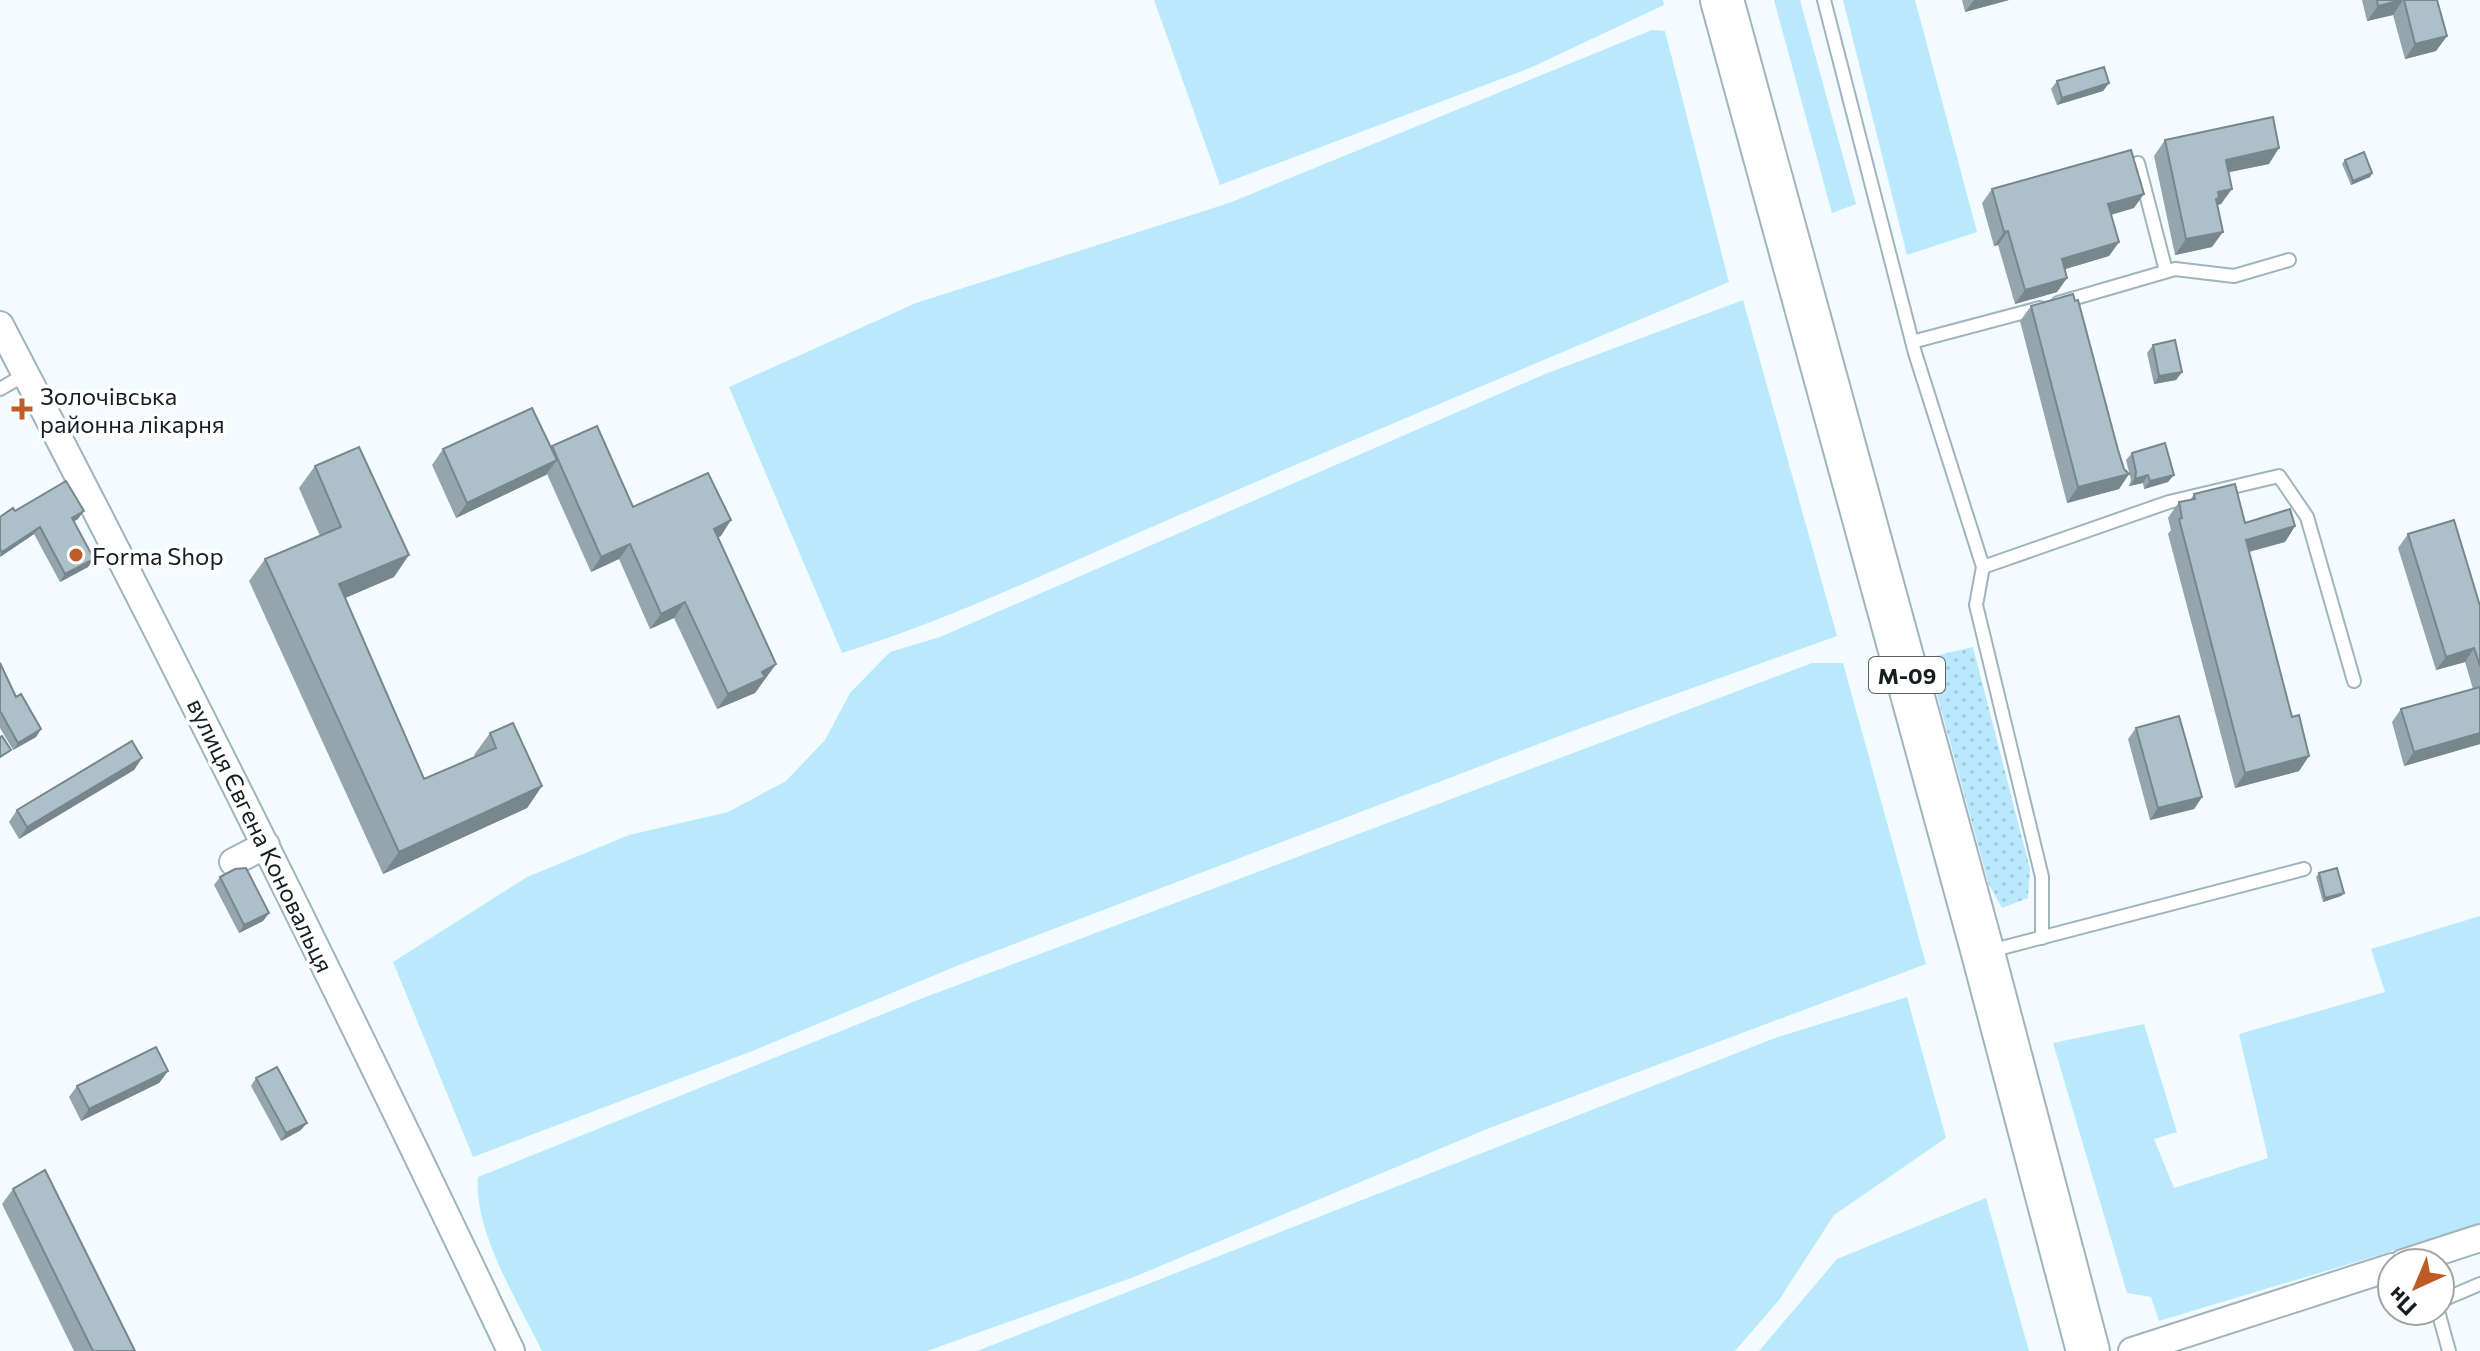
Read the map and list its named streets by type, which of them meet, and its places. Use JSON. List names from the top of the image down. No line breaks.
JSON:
{"streets":{"highway":["М-09"],"street":["вулиця Євгена Коновальця"]},"places":{"health":["Золочівська районна лікарня"],"other":["Forma Shop"]},"north":"bottom left"}
